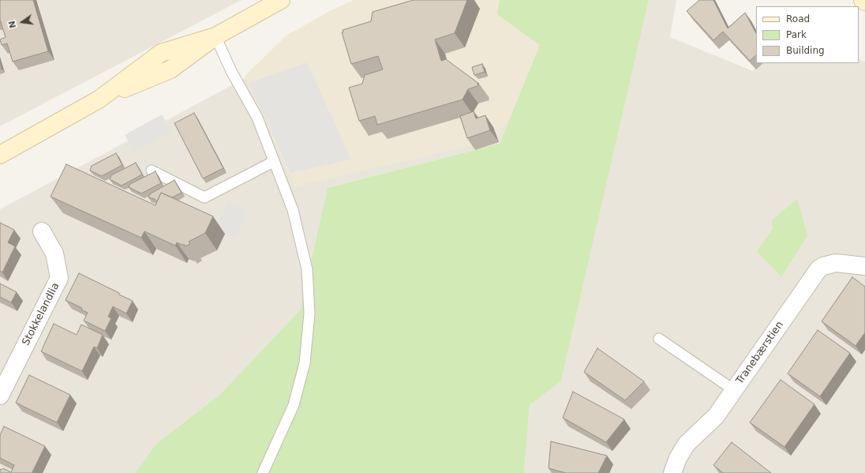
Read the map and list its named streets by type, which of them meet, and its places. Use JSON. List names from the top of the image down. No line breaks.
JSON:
{"streets":{"street":["Stokkelandlia","Tranebærstien"]},"legend":["Road","Park","Building"],"north":"left"}
